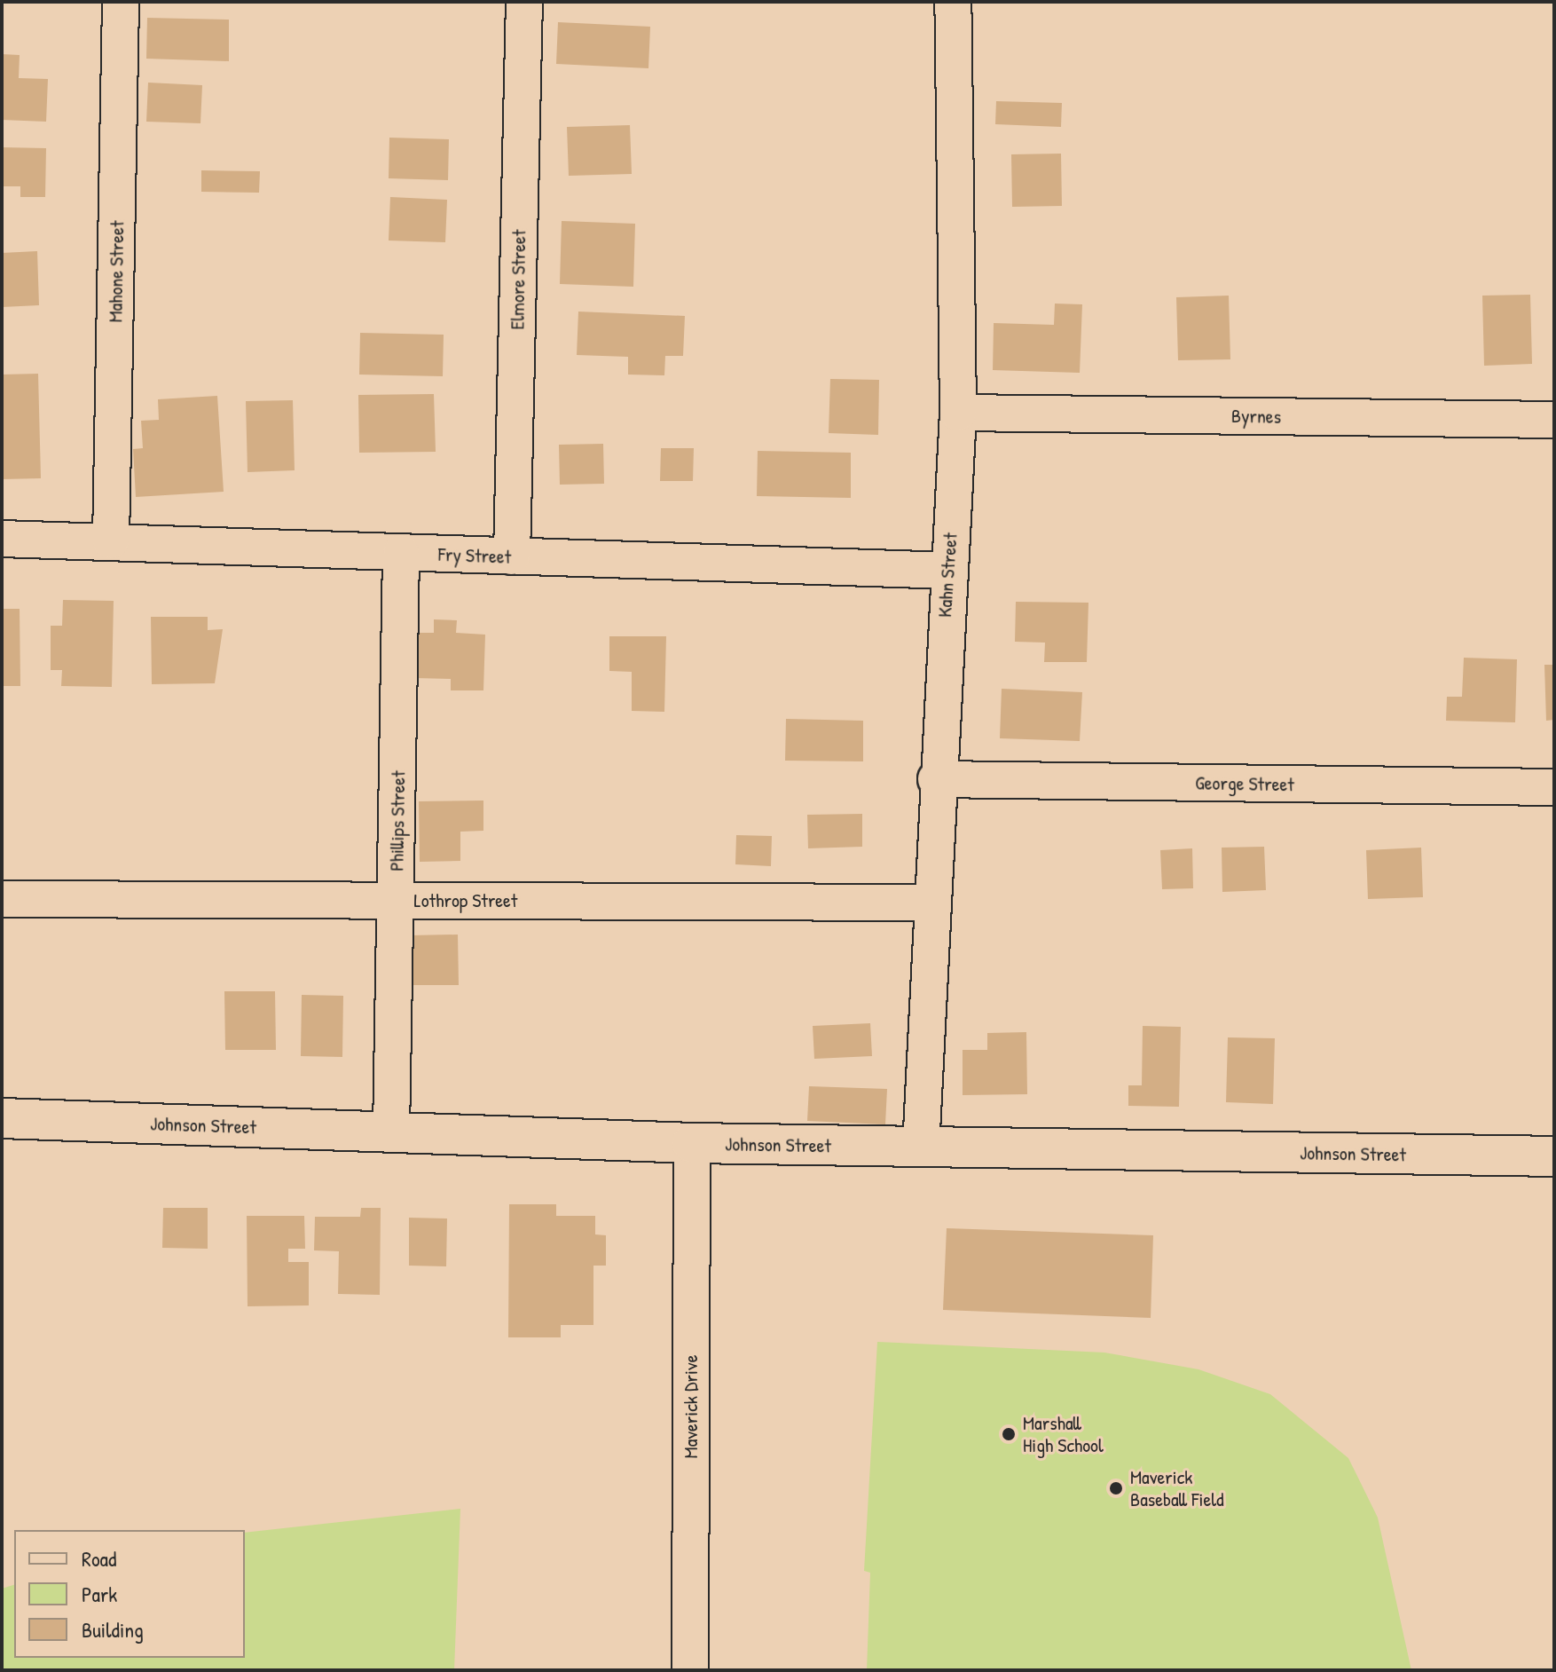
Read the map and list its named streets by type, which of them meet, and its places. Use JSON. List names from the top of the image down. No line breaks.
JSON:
{"streets":{"street":["Mahone Street","Elmore Street","Byrnes","Fry Street","Kahn Street","George Street","Phillips Street","Lothrop Street","Johnson Street","Maverick Drive"]},"crossings":[["Mahone Street","Fry Street"],["Elmore Street","Fry Street"],["Byrnes","Kahn Street"],["Fry Street","Kahn Street"],["Fry Street","Phillips Street"],["Kahn Street","George Street"],["Kahn Street","Lothrop Street"],["Kahn Street","Johnson Street"],["Phillips Street","Lothrop Street"],["Phillips Street","Johnson Street"],["Johnson Street","Maverick Drive"]],"places":["Marshall High School","Maverick Baseball Field"],"legend":["Road","Park","Building"]}
